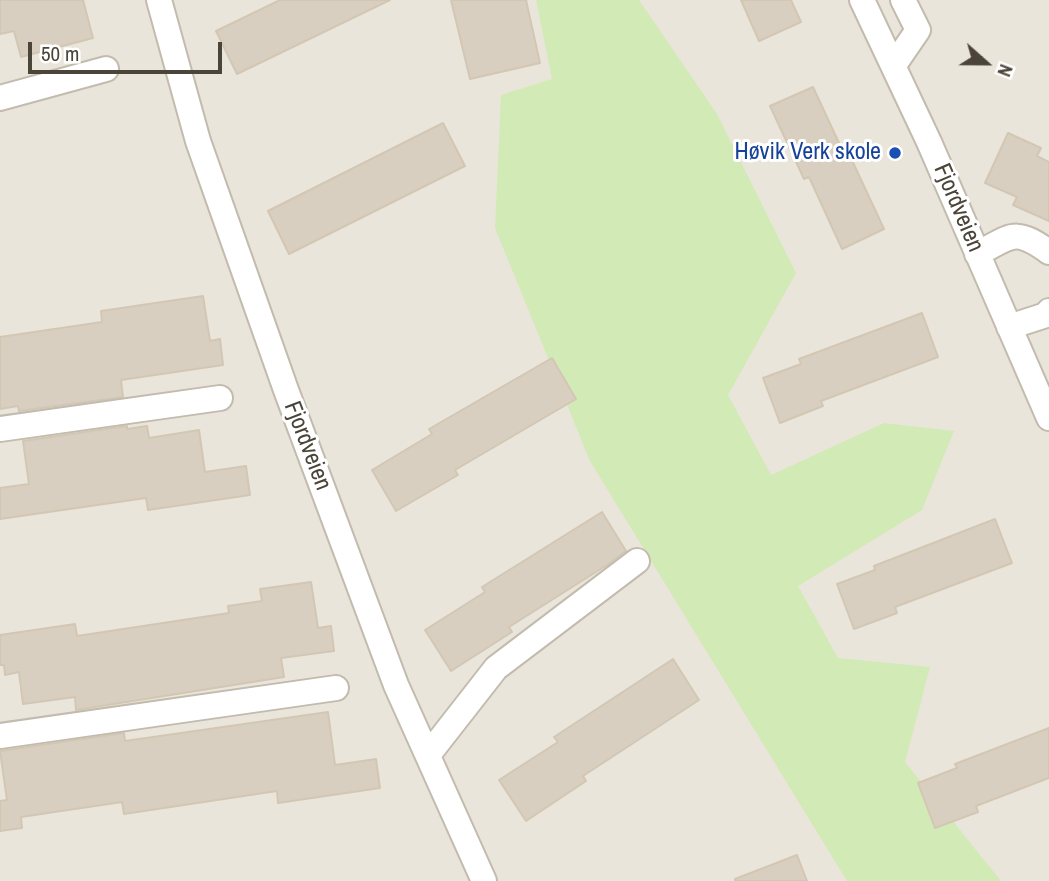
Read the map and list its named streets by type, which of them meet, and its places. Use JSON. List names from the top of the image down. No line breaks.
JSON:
{"streets":{"street":["Fjordveien"]},"places":["Høvik Verk skole"],"scale_bar":"50 m","north":"right"}
